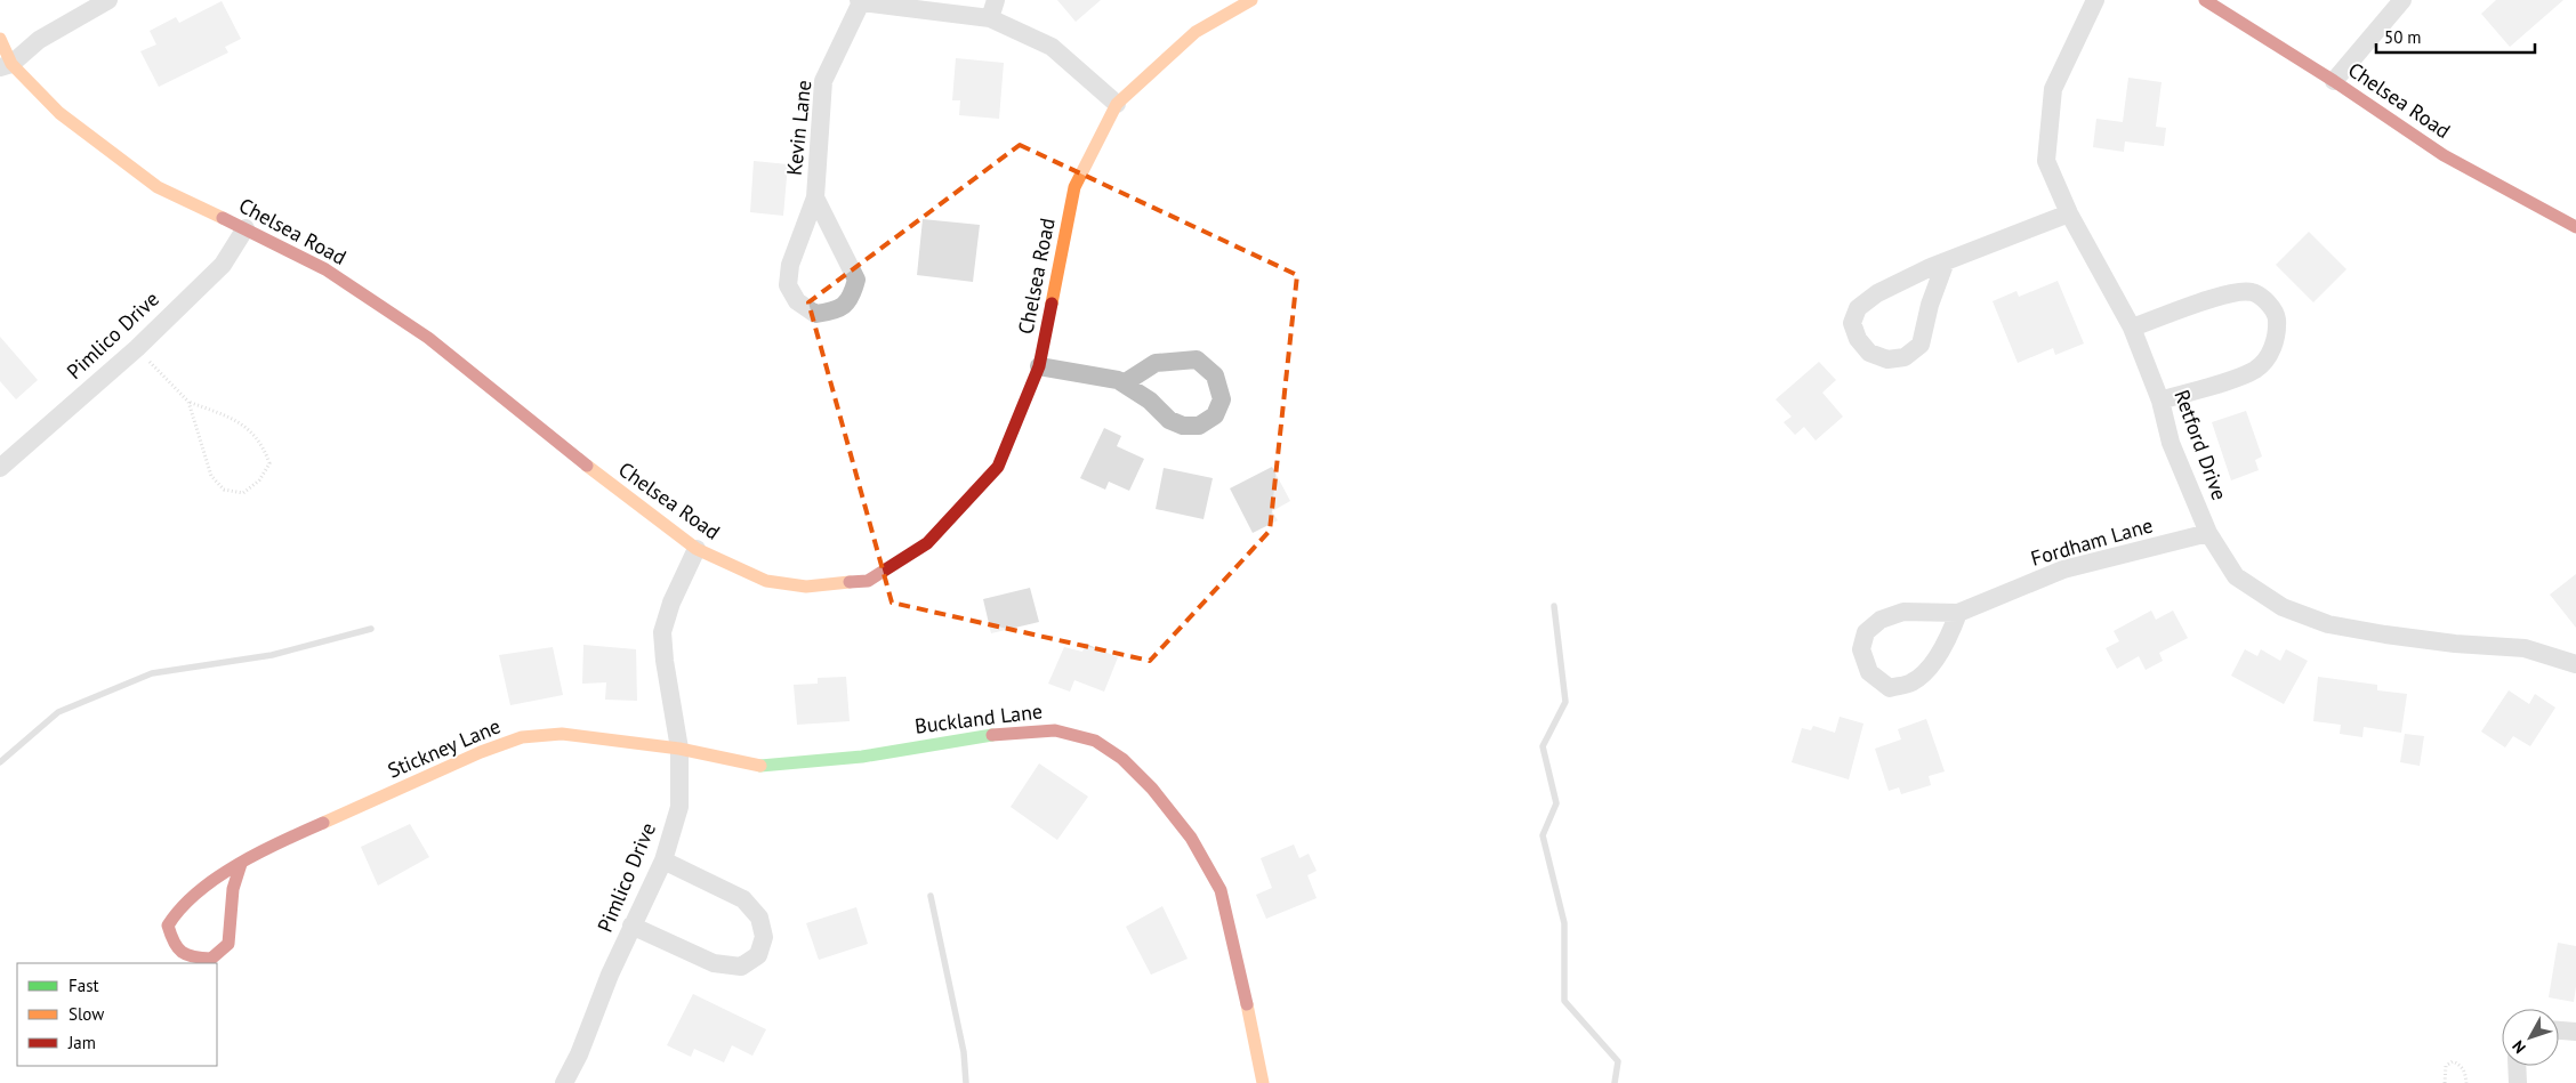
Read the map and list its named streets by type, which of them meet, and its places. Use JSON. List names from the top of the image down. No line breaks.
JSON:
{"streets":{"street":["Chelsea Road","Kevin Lane","Pimlico Drive","Retford Drive","Fordham Lane","Buckland Lane","Stickney Lane"]},"crossings":[["Chelsea Road","Pimlico Drive"],["Pimlico Drive","Buckland Lane"],["Pimlico Drive","Stickney Lane"],["Retford Drive","Fordham Lane"],["Buckland Lane","Stickney Lane"]],"legend":["Fast","Slow","Jam"],"scale_bar":"50 m","north":"bottom left"}
